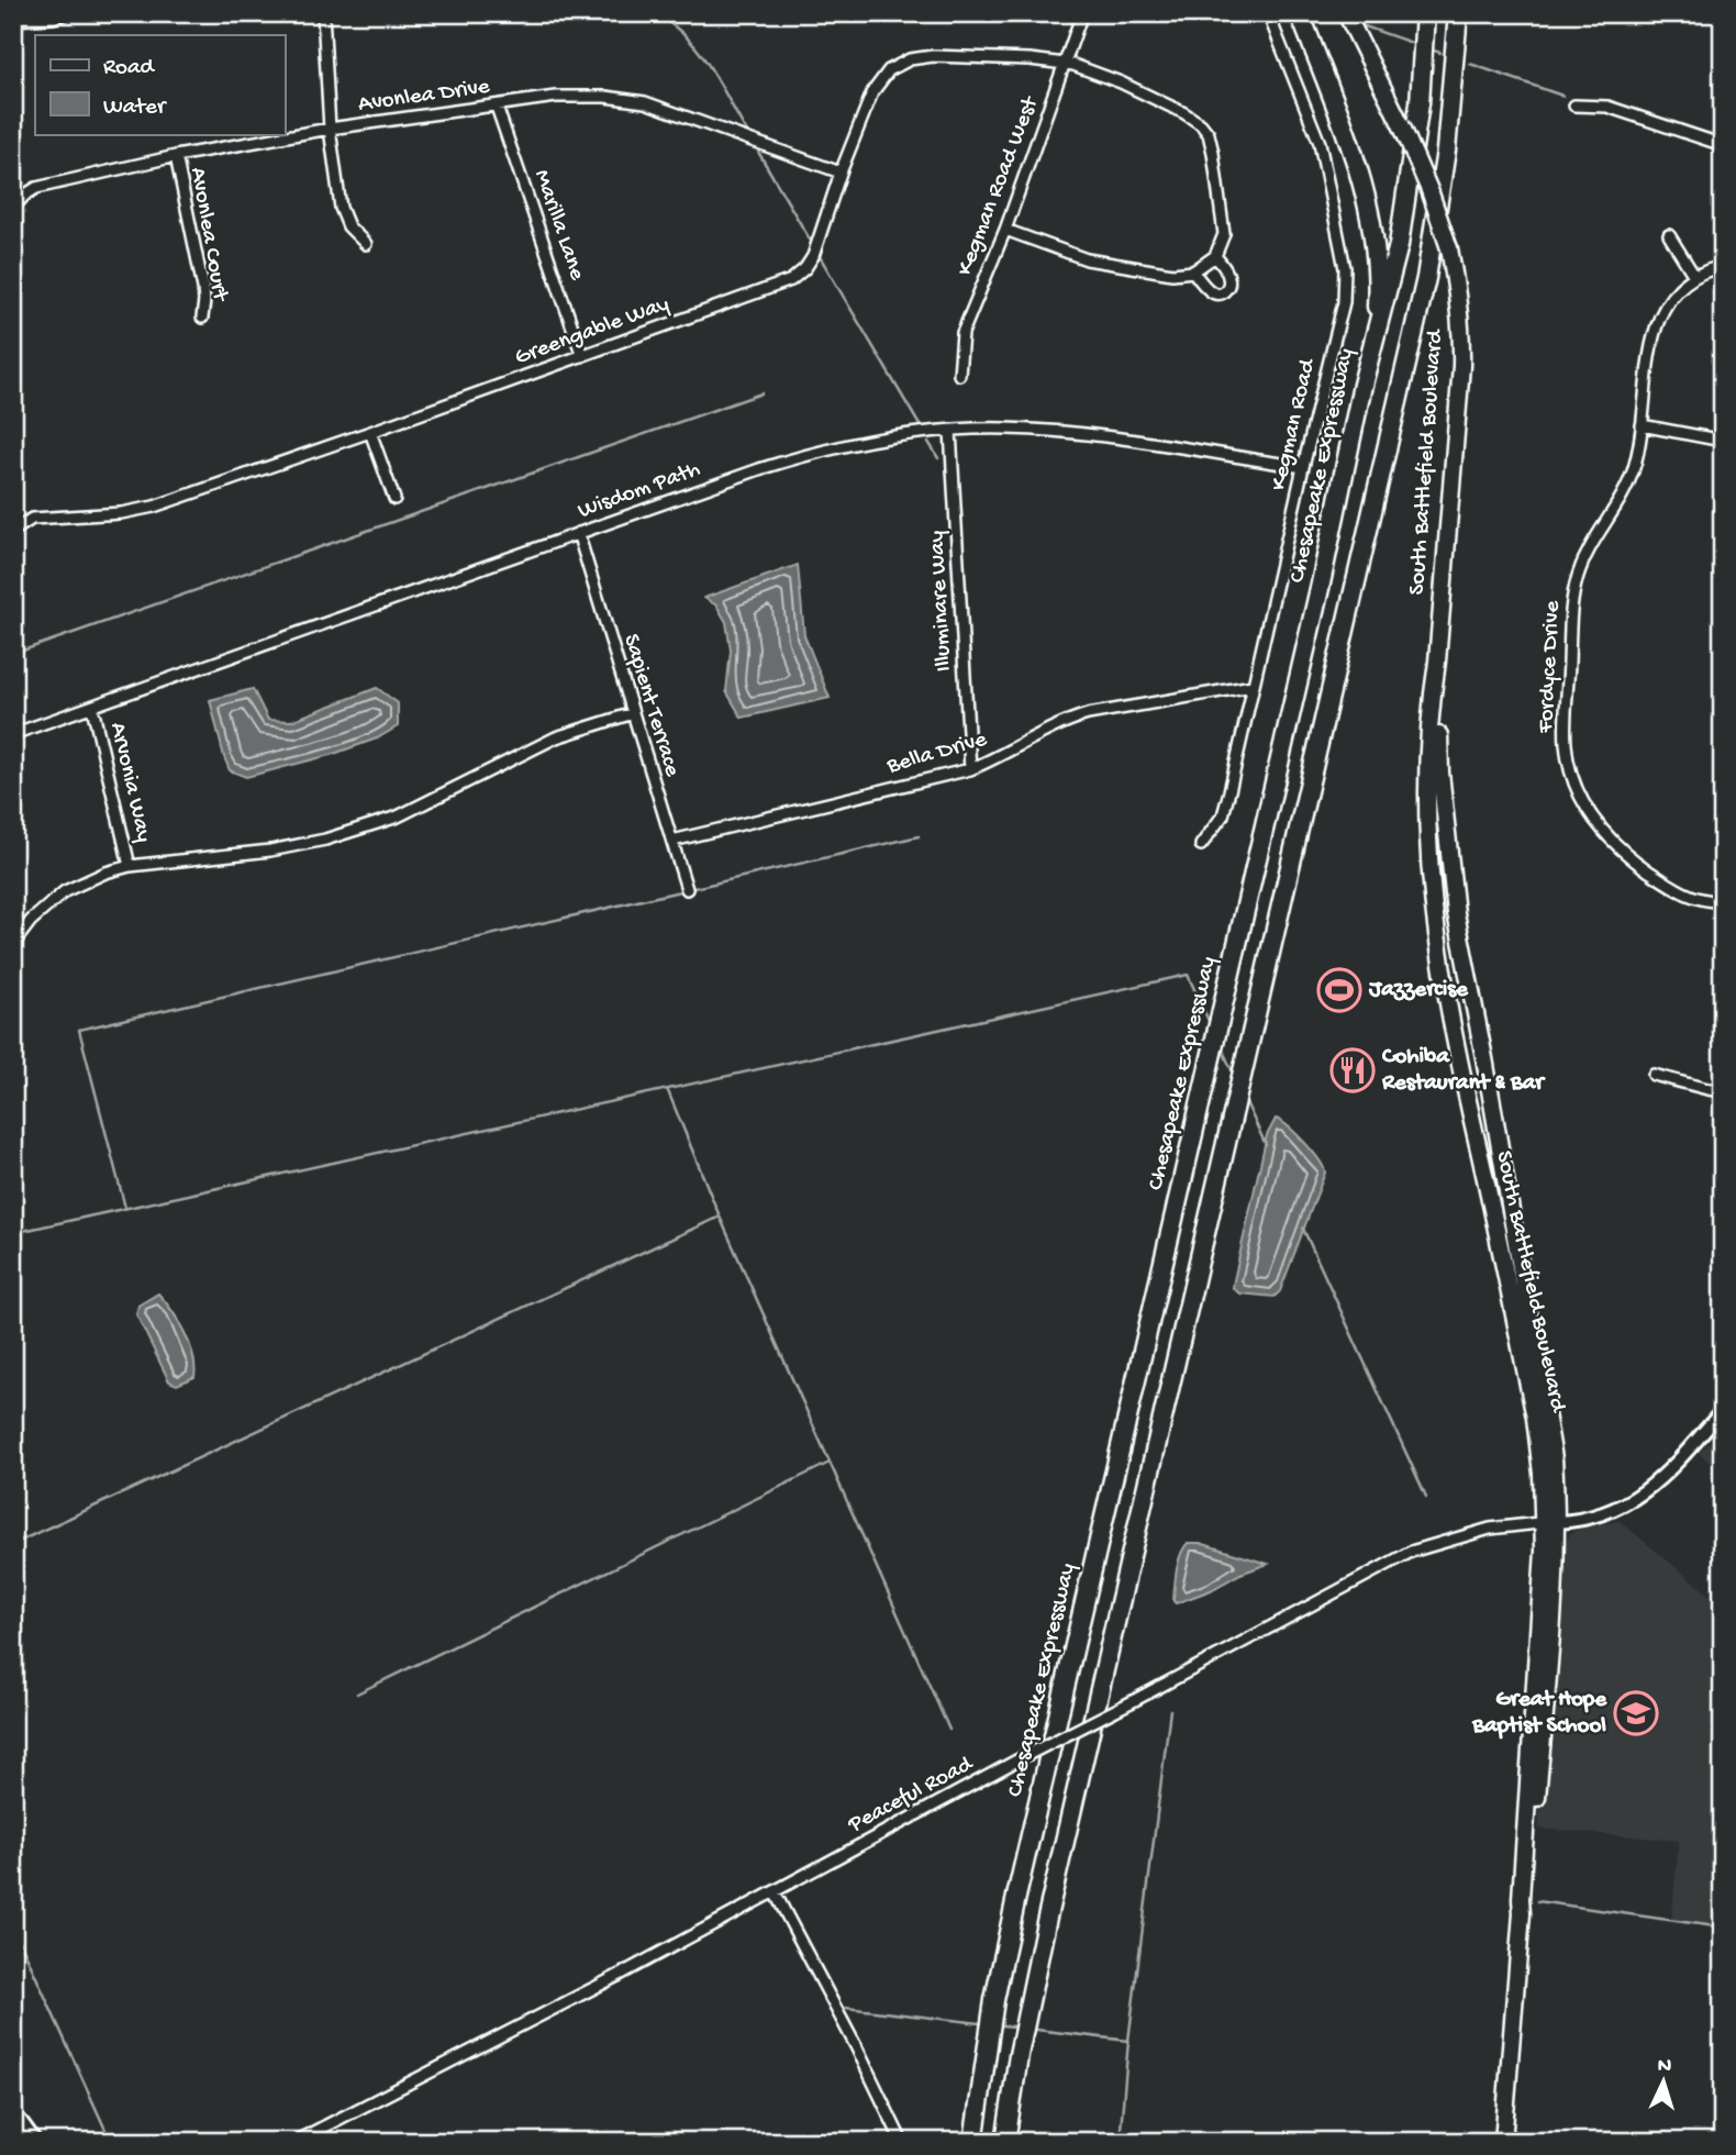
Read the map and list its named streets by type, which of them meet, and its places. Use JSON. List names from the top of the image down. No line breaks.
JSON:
{"streets":{"highway":["Chesapeake Expressway"],"main road":["South Battlefield Boulevard"],"street":["Avonlea Drive","Kegman Road West","Marilla Lane","Avonlea Court","Greengable Way","Kegman Road","Wisdom Path","Illuminare Way","Fordyce Drive","Sapient Terrace","Bella Drive","Arvonia Way","Peaceful Road"]},"crossings":[["Avonlea Drive","Marilla Lane"],["Avonlea Drive","Avonlea Court"],["Avonlea Drive","Greengable Way"],["Kegman Road West","Greengable Way"],["Marilla Lane","Greengable Way"],["Kegman Road","Wisdom Path"],["Kegman Road","Bella Drive"],["South Battlefield Boulevard","Peaceful Road"],["Wisdom Path","Illuminare Way"],["Wisdom Path","Sapient Terrace"],["Wisdom Path","Arvonia Way"],["Illuminare Way","Bella Drive"],["Sapient Terrace","Bella Drive"]],"places":{"sports":["Jazzercise"],"restaurant":["Cohiba Restaurant & Bar"],"school or university":["Great Hope Baptist School"]},"legend":["Road","Water"],"north":"top"}
